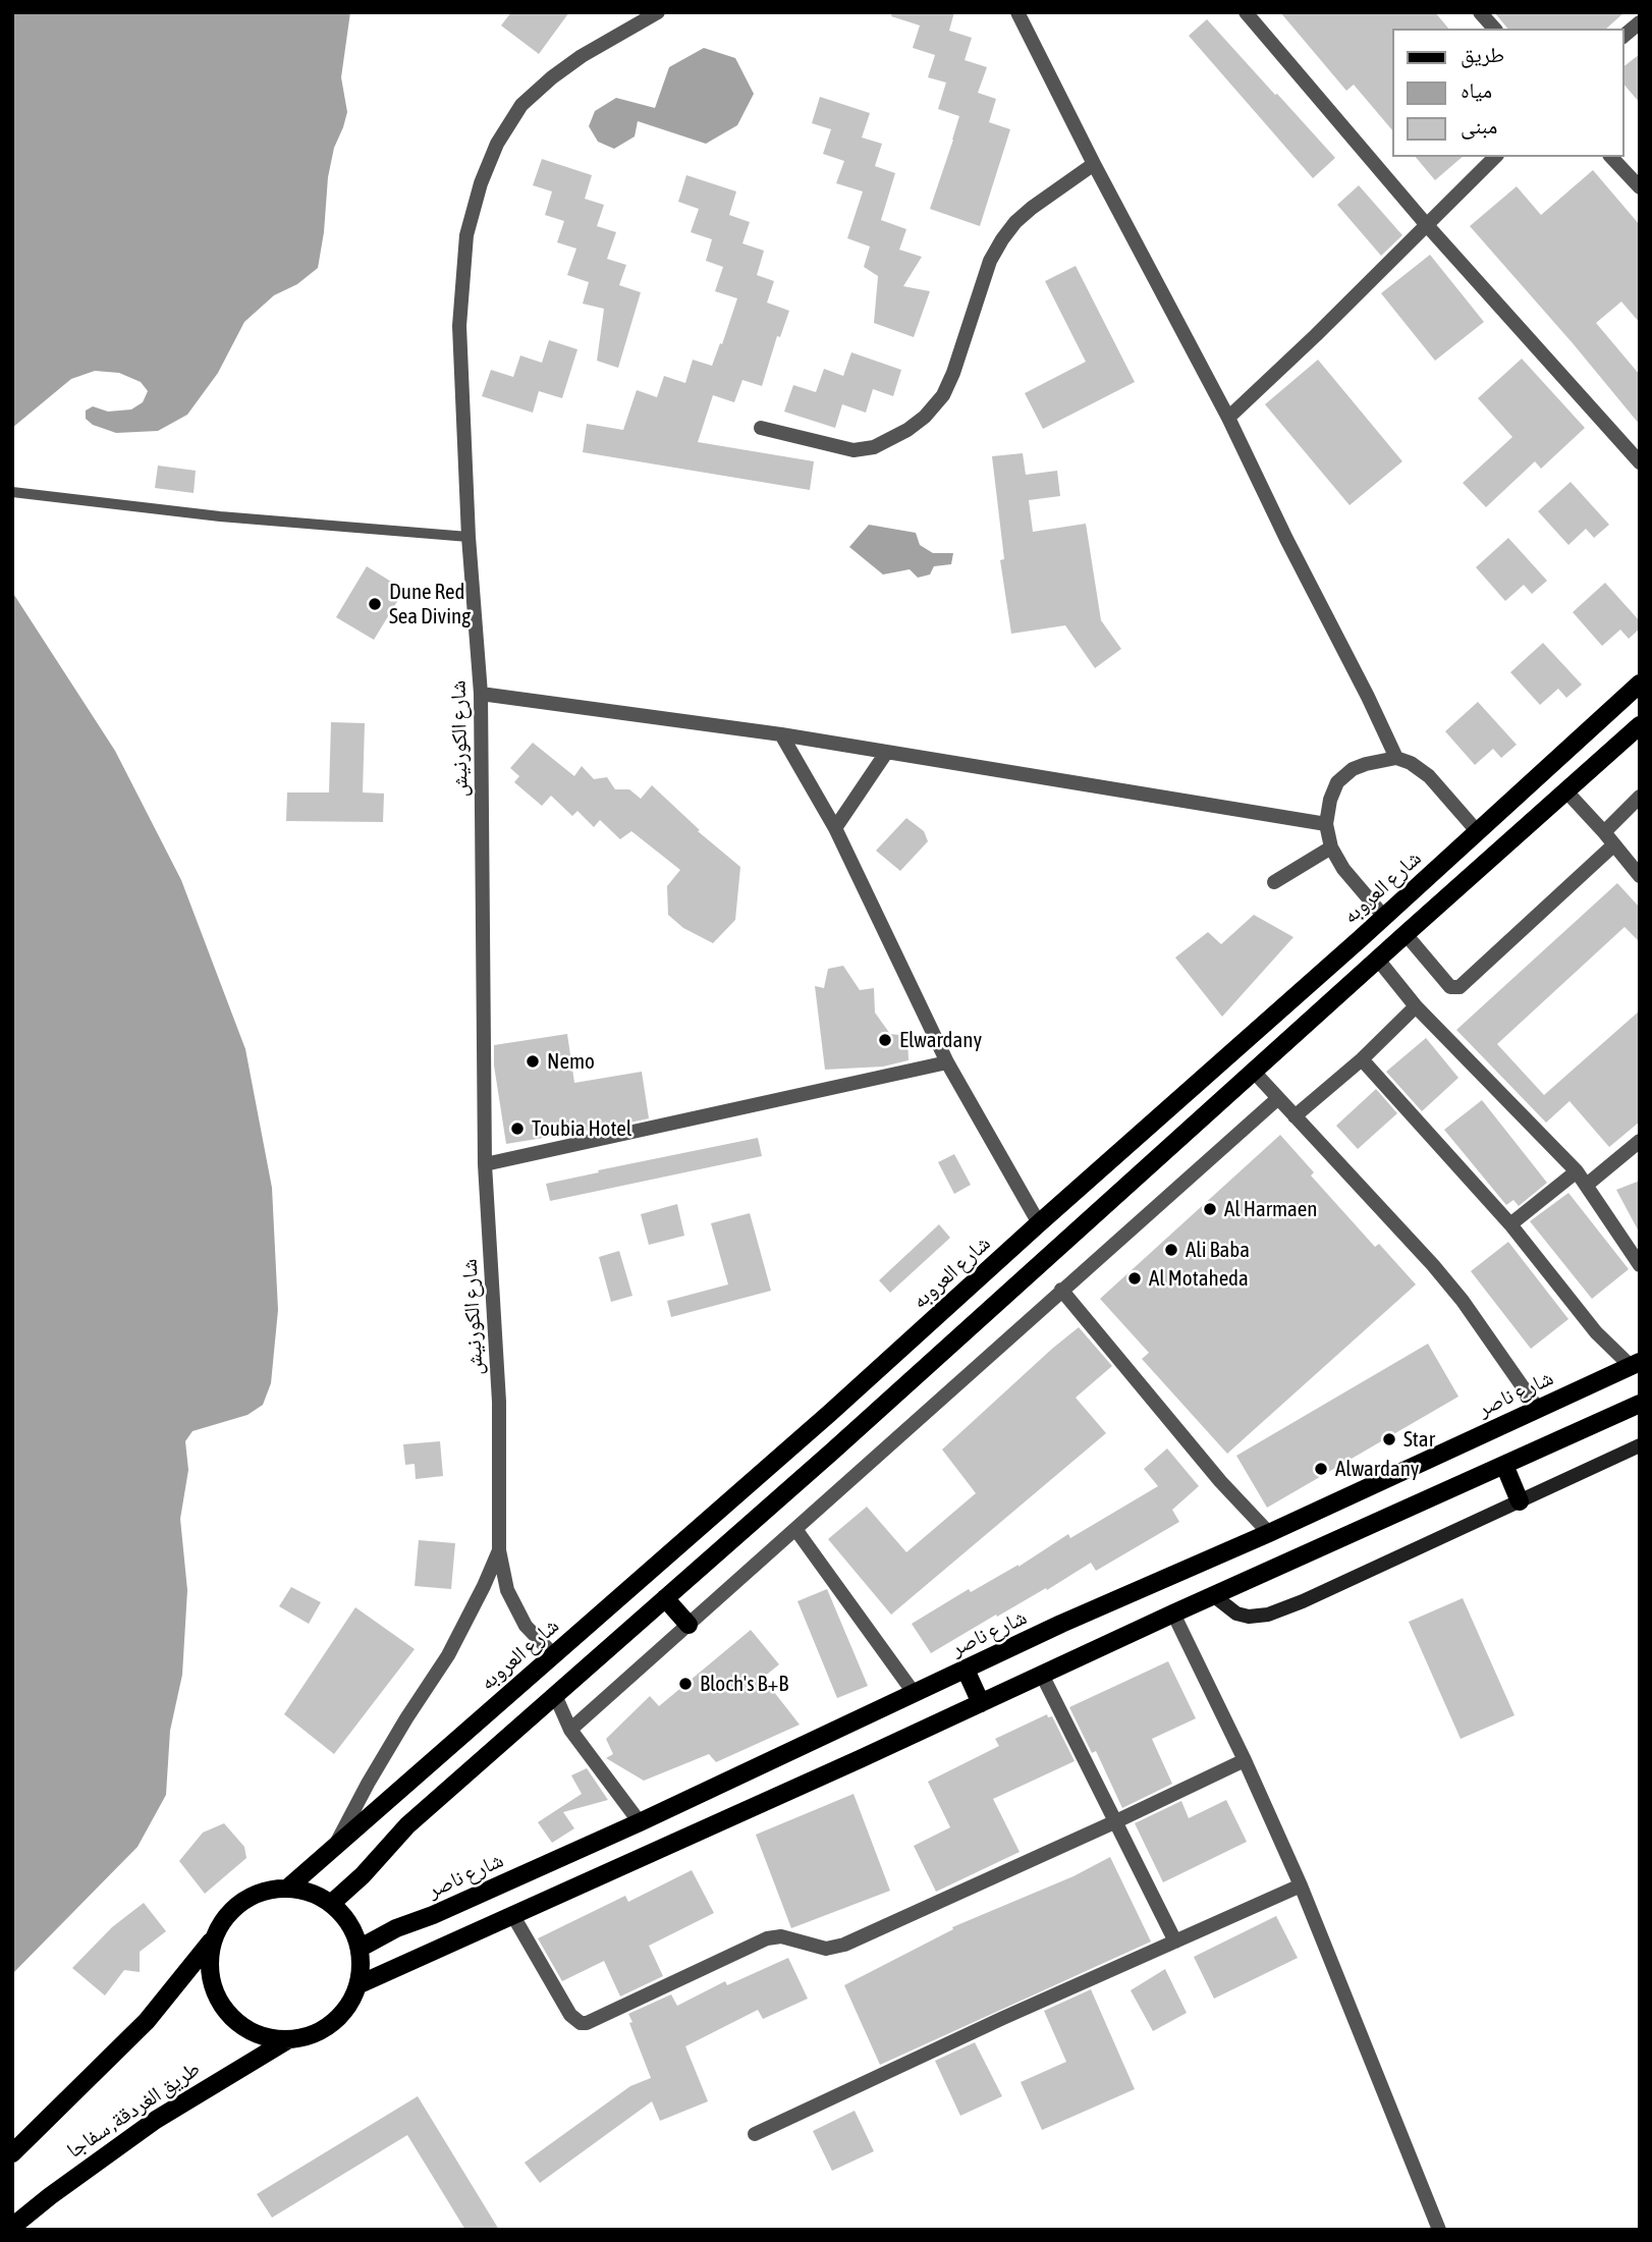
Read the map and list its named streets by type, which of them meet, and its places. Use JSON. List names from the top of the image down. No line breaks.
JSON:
{"streets":{"main road":["شارع العروبه","شارع ناصر","طريق الغردقة, سفاجا"],"street":["شارع الكورنيش"]},"crossings":[["شارع الكورنيش","شارع العروبه"],["شارع العروبه","شارع ناصر"],["شارع العروبه","طريق الغردقة, سفاجا"],["شارع ناصر","طريق الغردقة, سفاجا"]],"places":["Dune Red Sea Diving","Elwardany","Nemo","Toubia Hotel","Al Harmaen","Ali Baba","Al Motaheda","Star","Alwardany","Bloch's B+B"],"legend":["طريق","مياه","مبنى"]}
